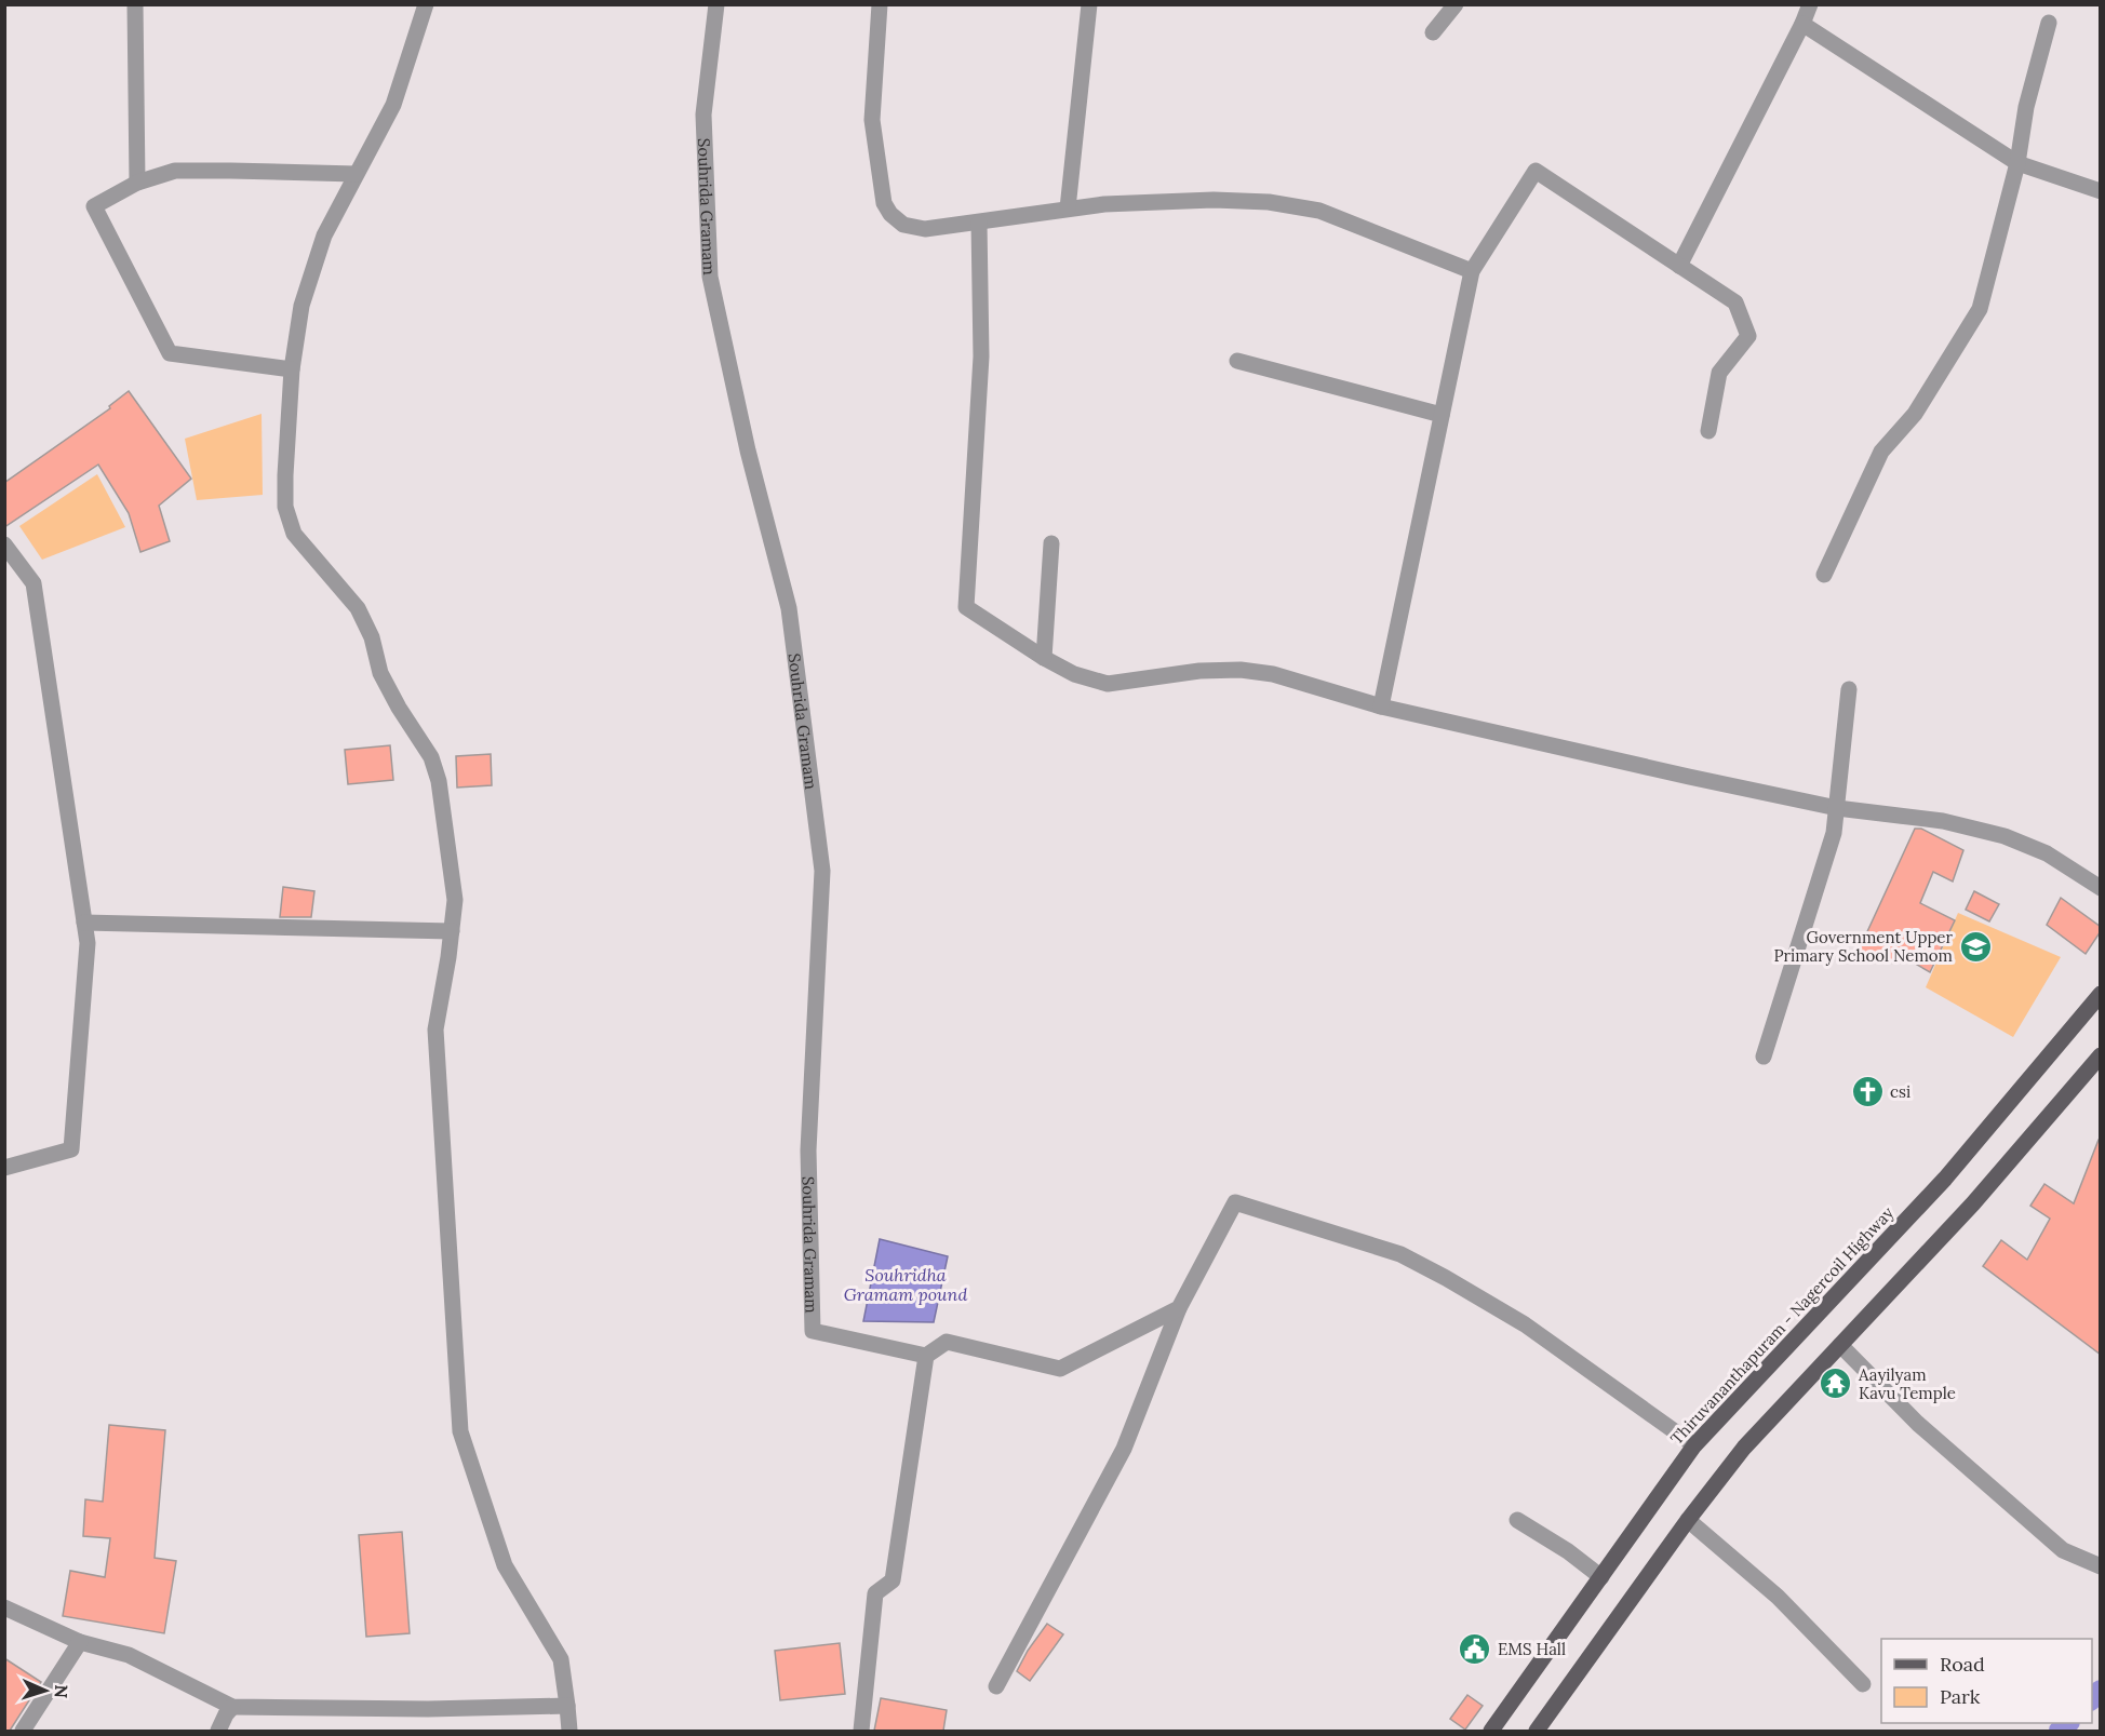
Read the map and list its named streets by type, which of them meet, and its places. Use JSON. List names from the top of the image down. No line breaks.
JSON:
{"streets":{"main road":["Thiruvananthapuram - Nagercoil Highway"],"street":["Souhrida Gramam"]},"water":["Souhridha Gramam pound"],"places":{"school or university":["Government Upper Primary School Nemom"],"church":["csi"],"temple":["Aayilyam Kavu Temple"],"public building":["EMS Hall"]},"legend":["Road","Park"],"north":"right"}
